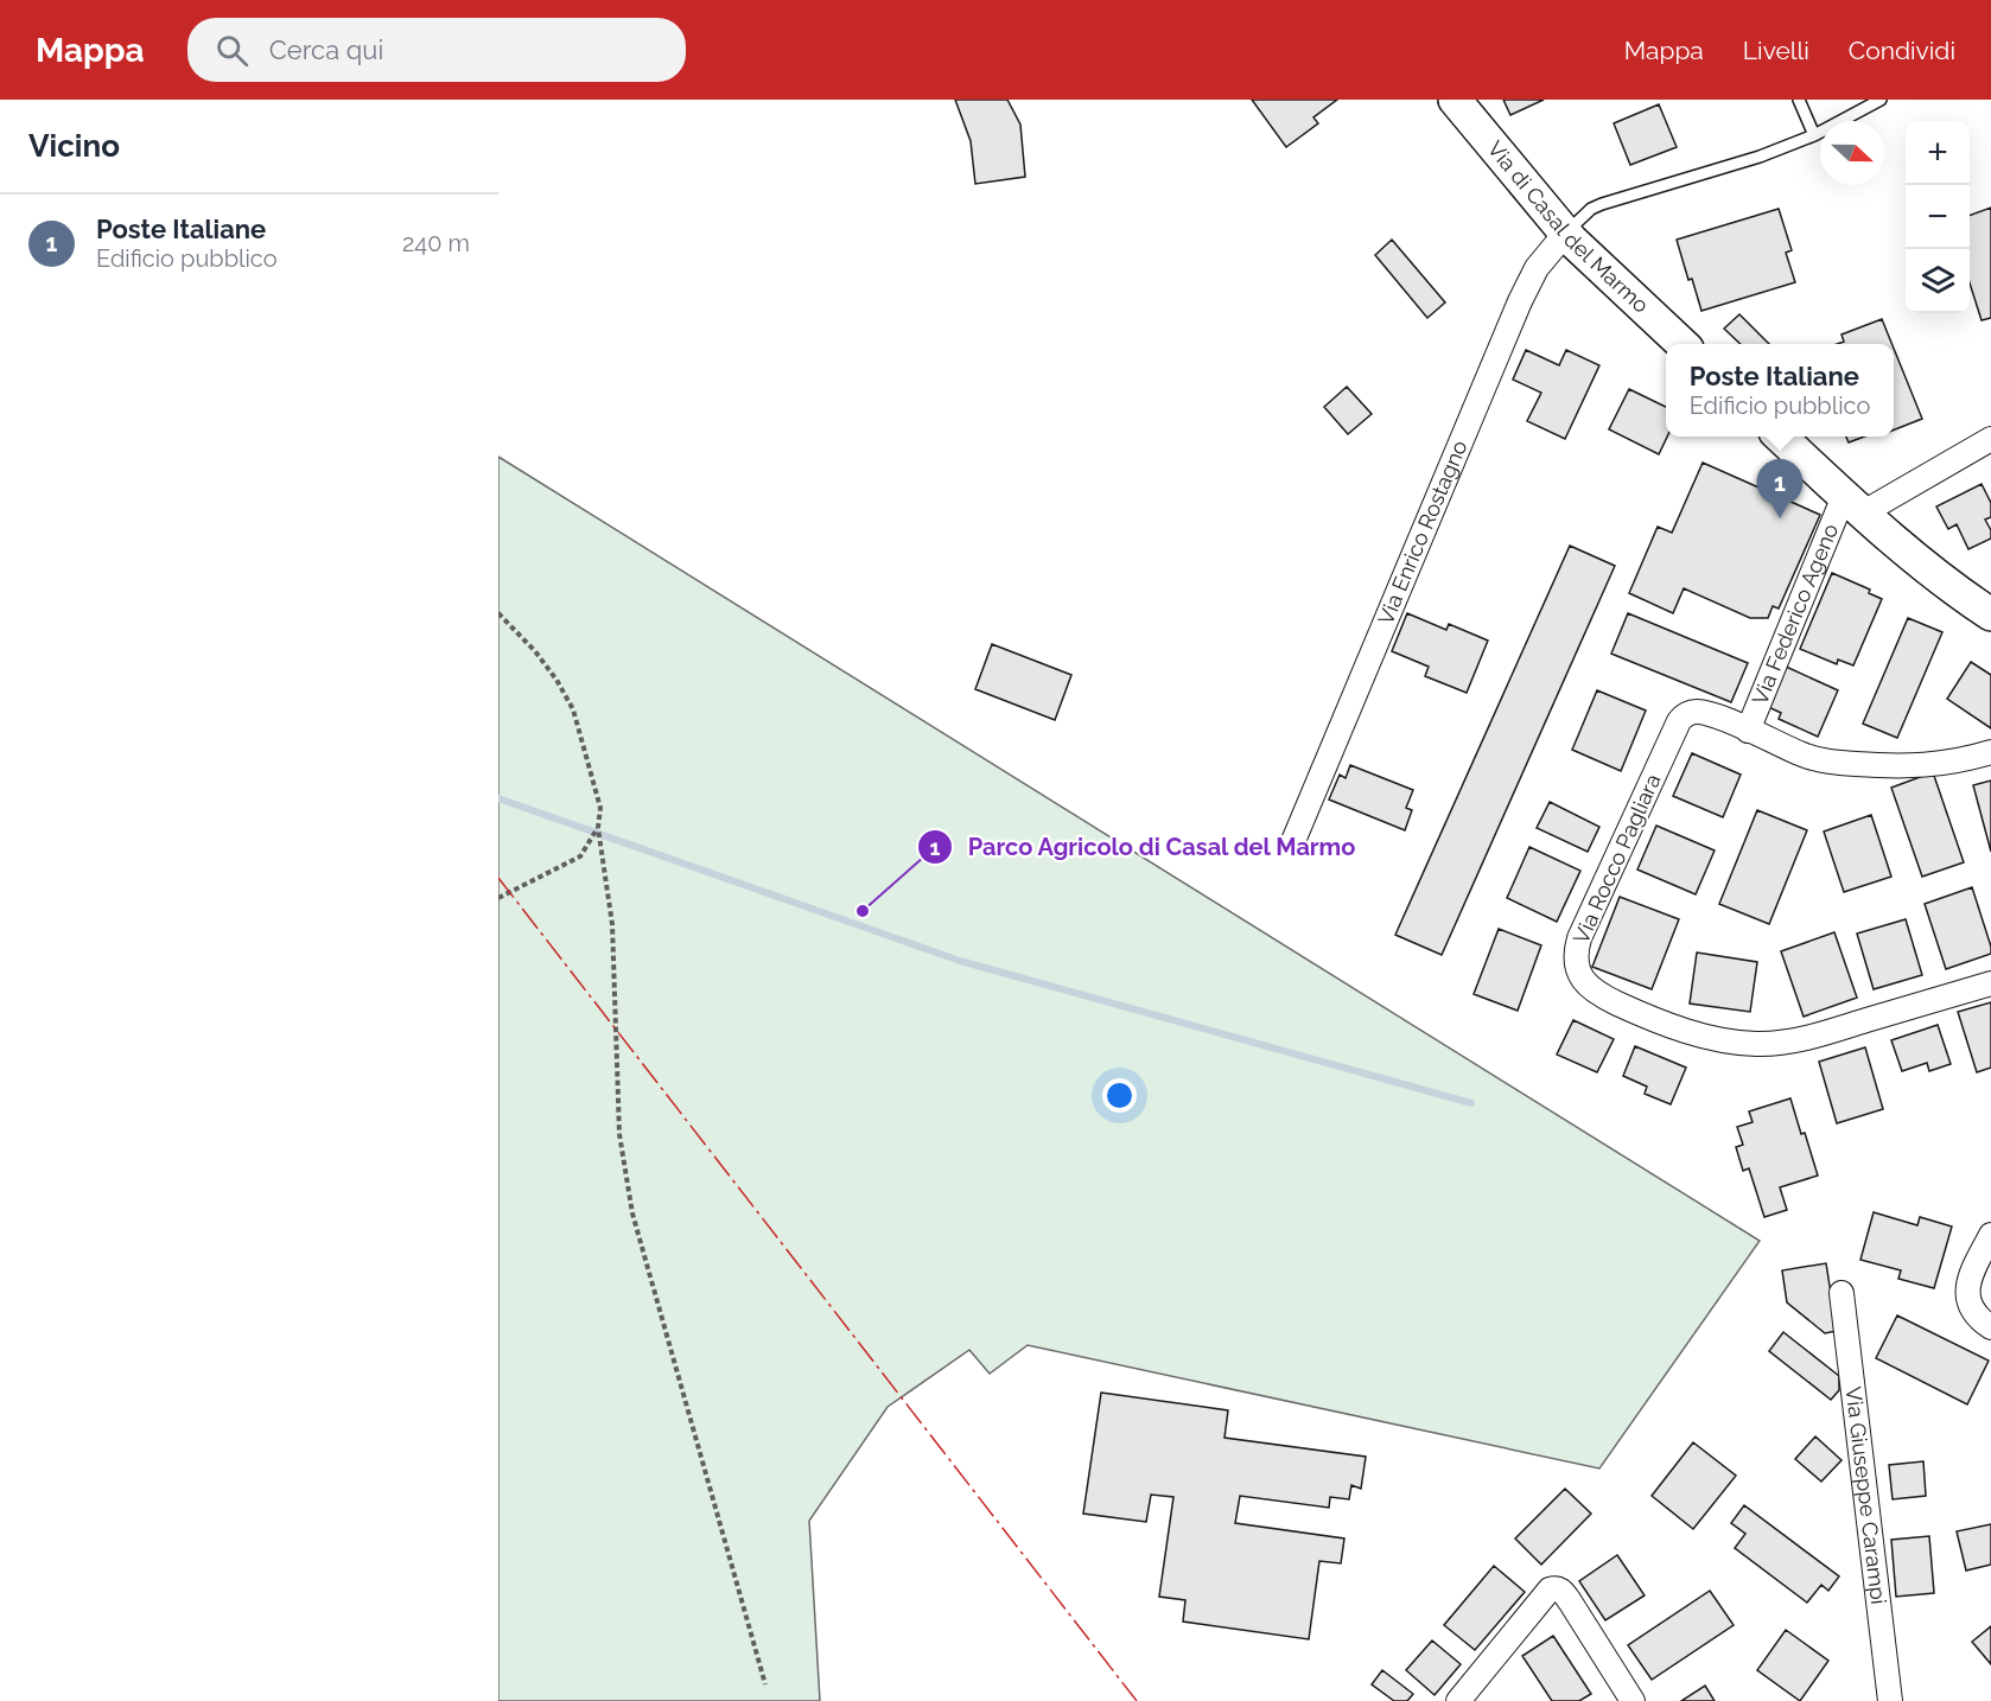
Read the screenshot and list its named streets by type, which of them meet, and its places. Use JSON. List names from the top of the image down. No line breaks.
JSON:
{"streets":{"main road":["Via di Casal del Marmo"],"street":["Via Enrico Rostagno","Via Federico Ageno","Via Rocco Pagliara","Via Giuseppe Carampi"]},"crossings":[["Via di Casal del Marmo","Via Enrico Rostagno"],["Via Federico Ageno","Via Rocco Pagliara"]],"places":["Parco Agricolo di Casal del Marmo"],"north":"right","page":{"header":"Mappa","search":"Cerca qui","nav":["Mappa","Livelli","Condividi"],"heading":"Vicino","map_buttons":["+","−"],"list":[{"mark":"1","name":"Poste Italiane","note":"Edificio pubblico","value":"240 m"}],"popup":["Poste Italiane","Edificio pubblico"],"pins":"1"}}
